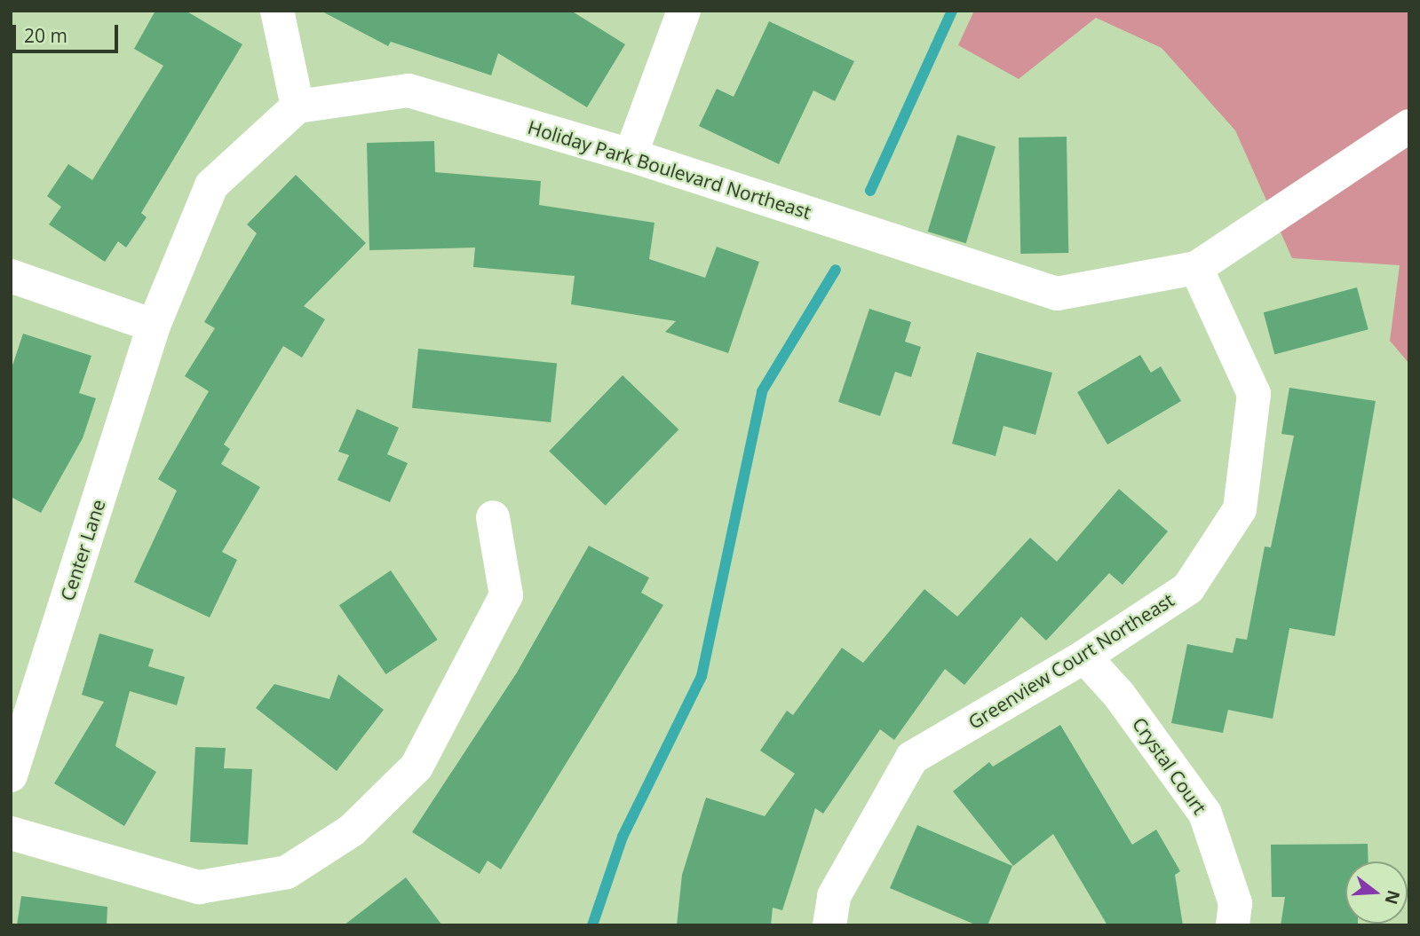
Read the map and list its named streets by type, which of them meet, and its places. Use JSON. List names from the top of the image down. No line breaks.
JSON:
{"streets":{"street":["Holiday Park Boulevard Northeast","Center Lane","Greenview Court Northeast","Crystal Court"]},"crossings":[["Holiday Park Boulevard Northeast","Greenview Court Northeast"],["Greenview Court Northeast","Crystal Court"]],"scale_bar":"20 m","north":"right"}
